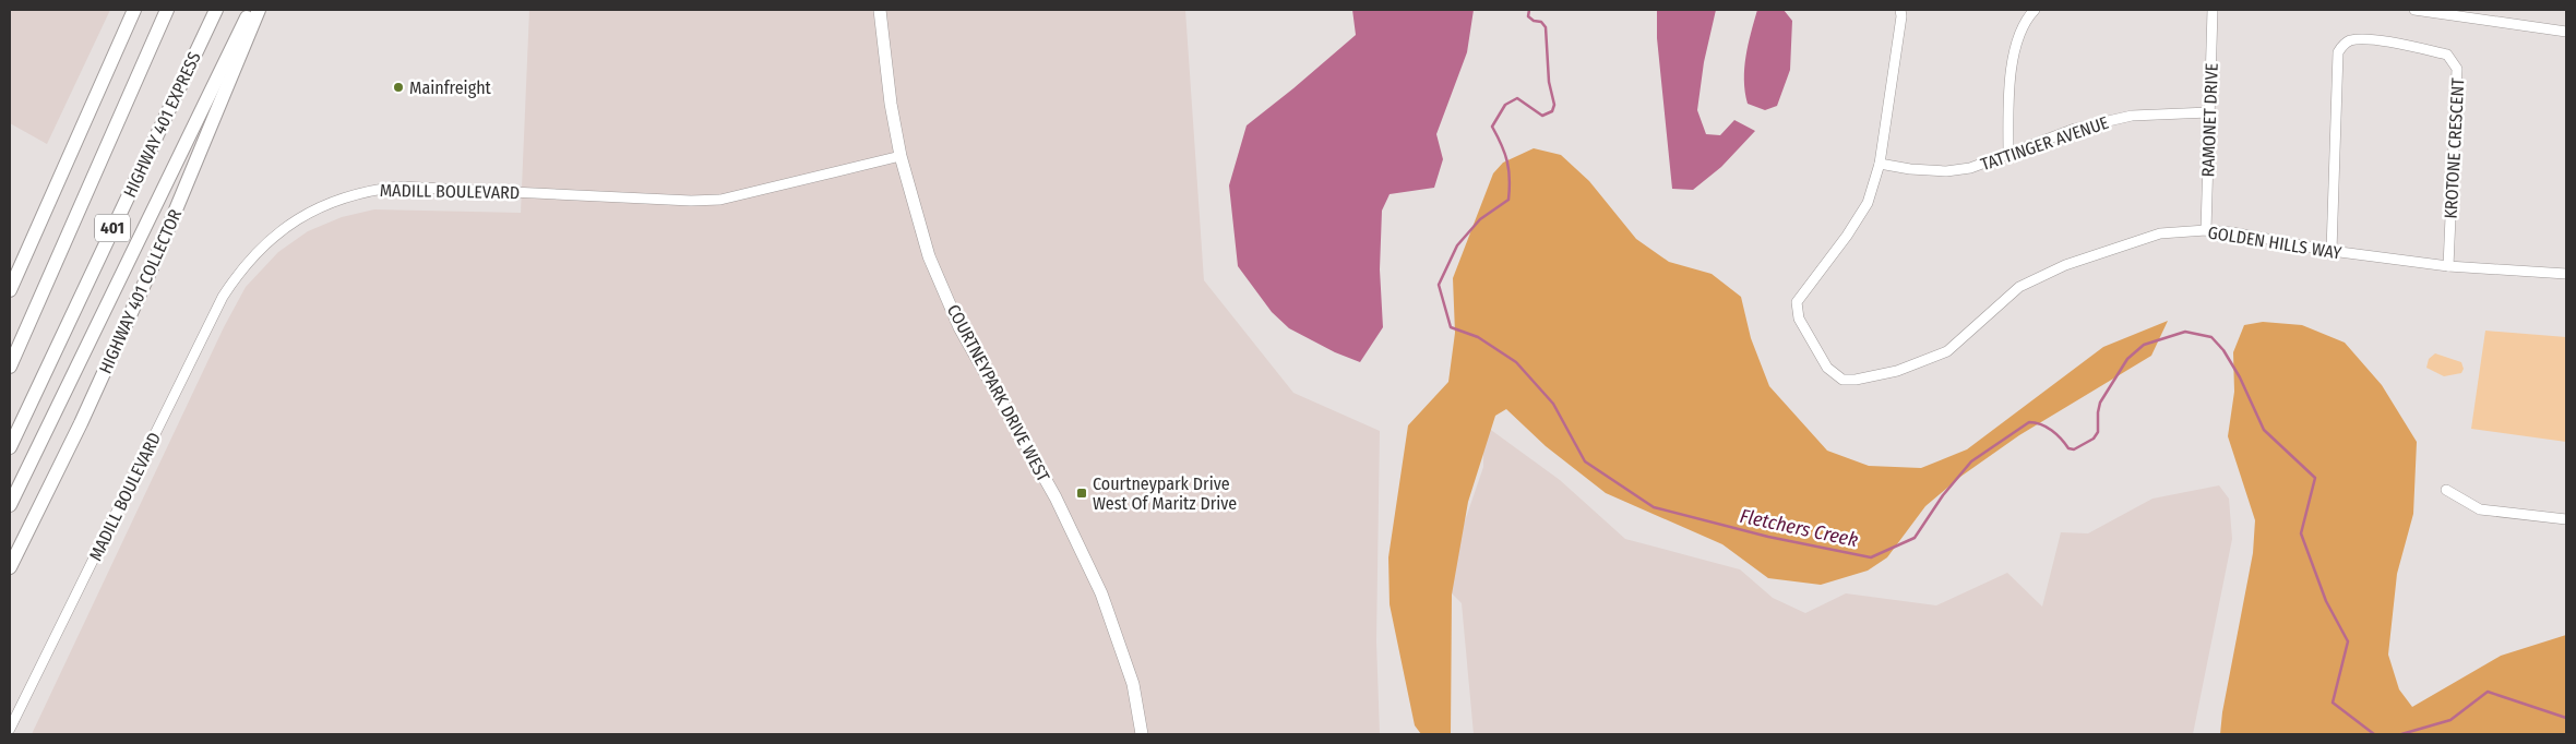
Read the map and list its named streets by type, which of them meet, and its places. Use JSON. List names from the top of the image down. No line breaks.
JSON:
{"streets":{"highway":["HIGHWAY 401 EXPRESS","401","HIGHWAY 401 COLLECTOR"],"main road":["COURTNEYPARK DRIVE WEST"],"street":["RAMONET DRIVE","TATTINGER AVENUE","KROTONE CRESCENT","MADILL BOULEVARD","GOLDEN HILLS WAY"]},"crossings":[["RAMONET DRIVE","TATTINGER AVENUE"],["RAMONET DRIVE","GOLDEN HILLS WAY"],["TATTINGER AVENUE","GOLDEN HILLS WAY"],["KROTONE CRESCENT","GOLDEN HILLS WAY"],["MADILL BOULEVARD","COURTNEYPARK DRIVE WEST"]],"water":["Fletchers Creek"],"places":{"other":["Mainfreight"],"transit":["Courtneypark Drive West Of Maritz Drive"]}}
